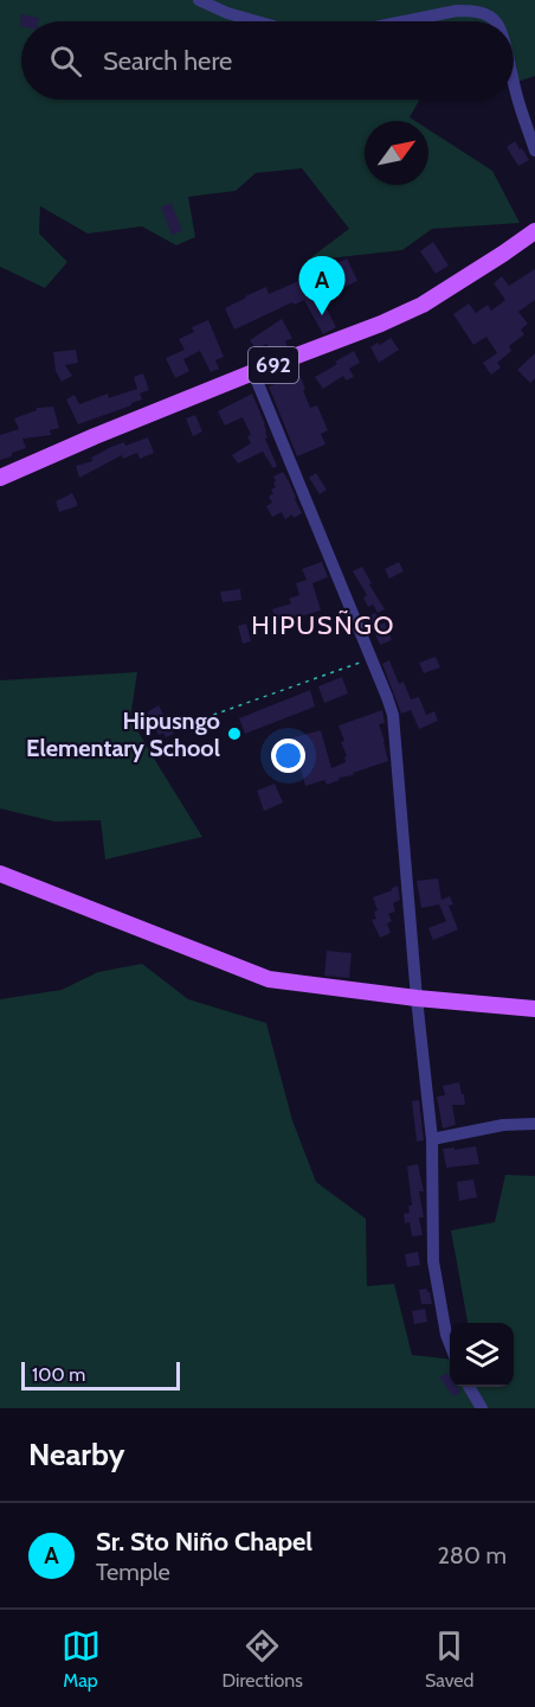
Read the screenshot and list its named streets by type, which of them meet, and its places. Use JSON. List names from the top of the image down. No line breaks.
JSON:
{"streets":{"main road":["692"]},"districts":["HIPUSÑGO"],"places":["Hipusngo Elementary School"],"scale_bar":"100 m","north":"top right","page":{"search":"Search here","pins":"A","scale":"100 m","heading":"Nearby","list":[{"mark":"A","name":"Sr. Sto Niño Chapel","note":"Temple","value":"280 m"}],"nav":["Map","Directions","Saved"]}}
